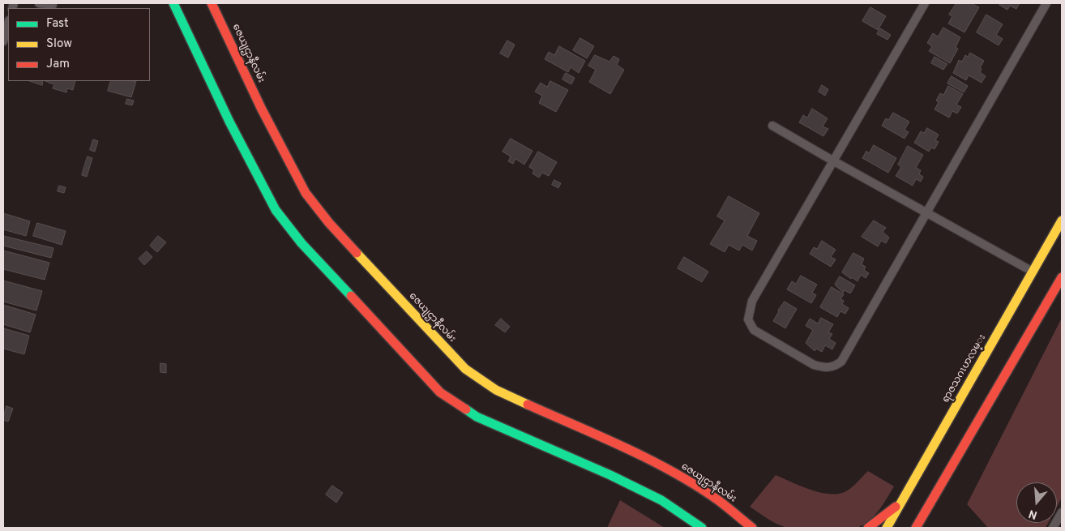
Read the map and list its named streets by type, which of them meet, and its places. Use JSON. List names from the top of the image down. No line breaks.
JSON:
{"streets":{"main road":["ဇေယျဌာနီလမ်း","ရာဇသဂၤဟလမ္း"]},"legend":["Fast","Slow","Jam"],"north":"bottom"}
